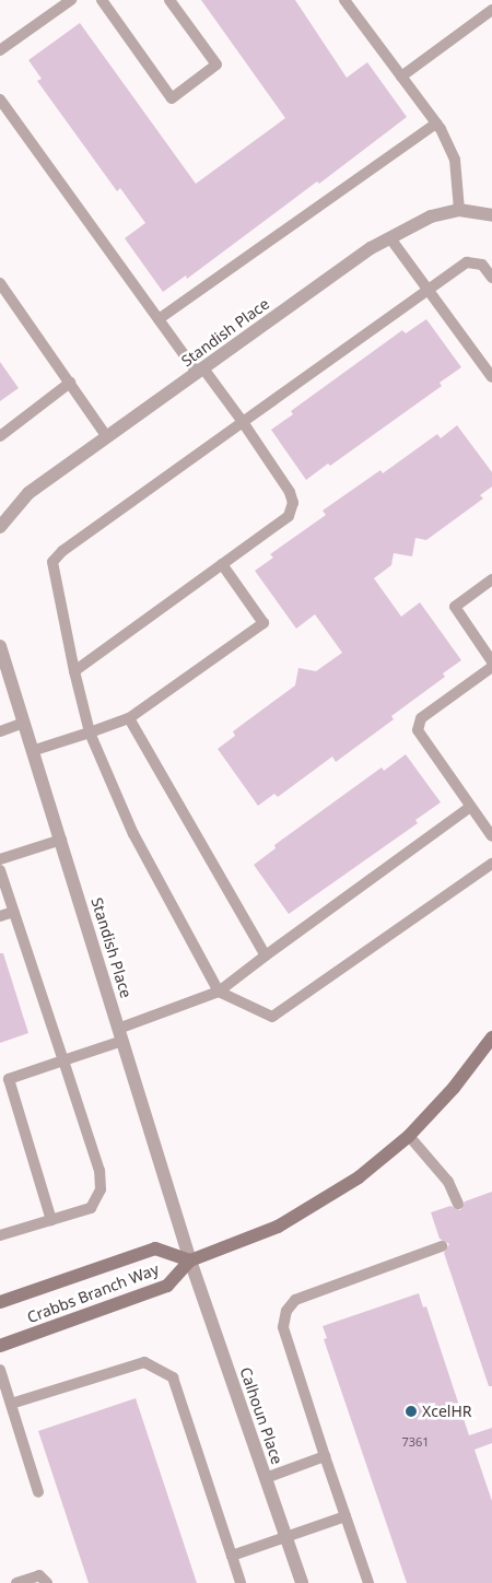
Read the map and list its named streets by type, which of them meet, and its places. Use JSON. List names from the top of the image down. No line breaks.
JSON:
{"streets":{"street":["Standish Place","Crabbs Branch Way","Calhoun Place"]},"crossings":[["Standish Place","Crabbs Branch Way"],["Standish Place","Calhoun Place"],["Crabbs Branch Way","Calhoun Place"]],"places":["XcelHR"],"house_numbers":["7361"]}
